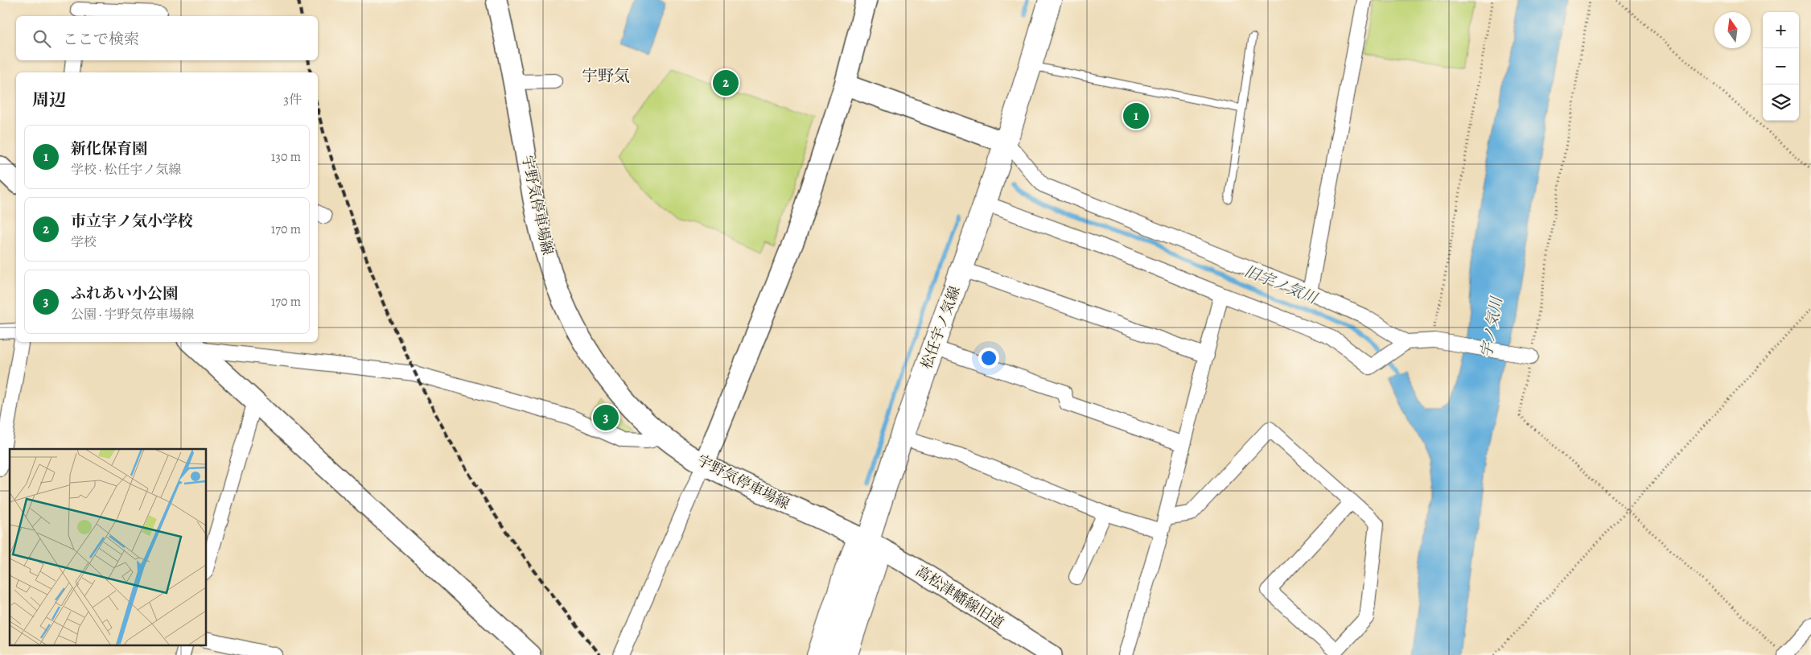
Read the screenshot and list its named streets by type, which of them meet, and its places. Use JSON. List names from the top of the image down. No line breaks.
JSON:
{"streets":{"main road":["松任宇ノ気線"],"street":["宇野気停車場線","高松津幡線旧道"]},"crossings":[["宇野気停車場線","松任宇ノ気線"],["宇野気停車場線","高松津幡線旧道"],["松任宇ノ気線","高松津幡線旧道"]],"districts":["宇野気"],"water":["旧宇ノ気川","宇ノ気川"],"north":"top","page":{"map_buttons":["+","−"],"search":"ここで検索","pins":["2","1","3"],"heading":["周辺","3件"],"list":[{"mark":"1","name":"新化保育園","note":"学校 · 松任宇ノ気線","value":"130 m"},{"mark":"2","name":"市立宇ノ気小学校","note":"学校","value":"170 m"},{"mark":"3","name":"ふれあい小公園","note":"公園 · 宇野気停車場線","value":"170 m"}]}}
